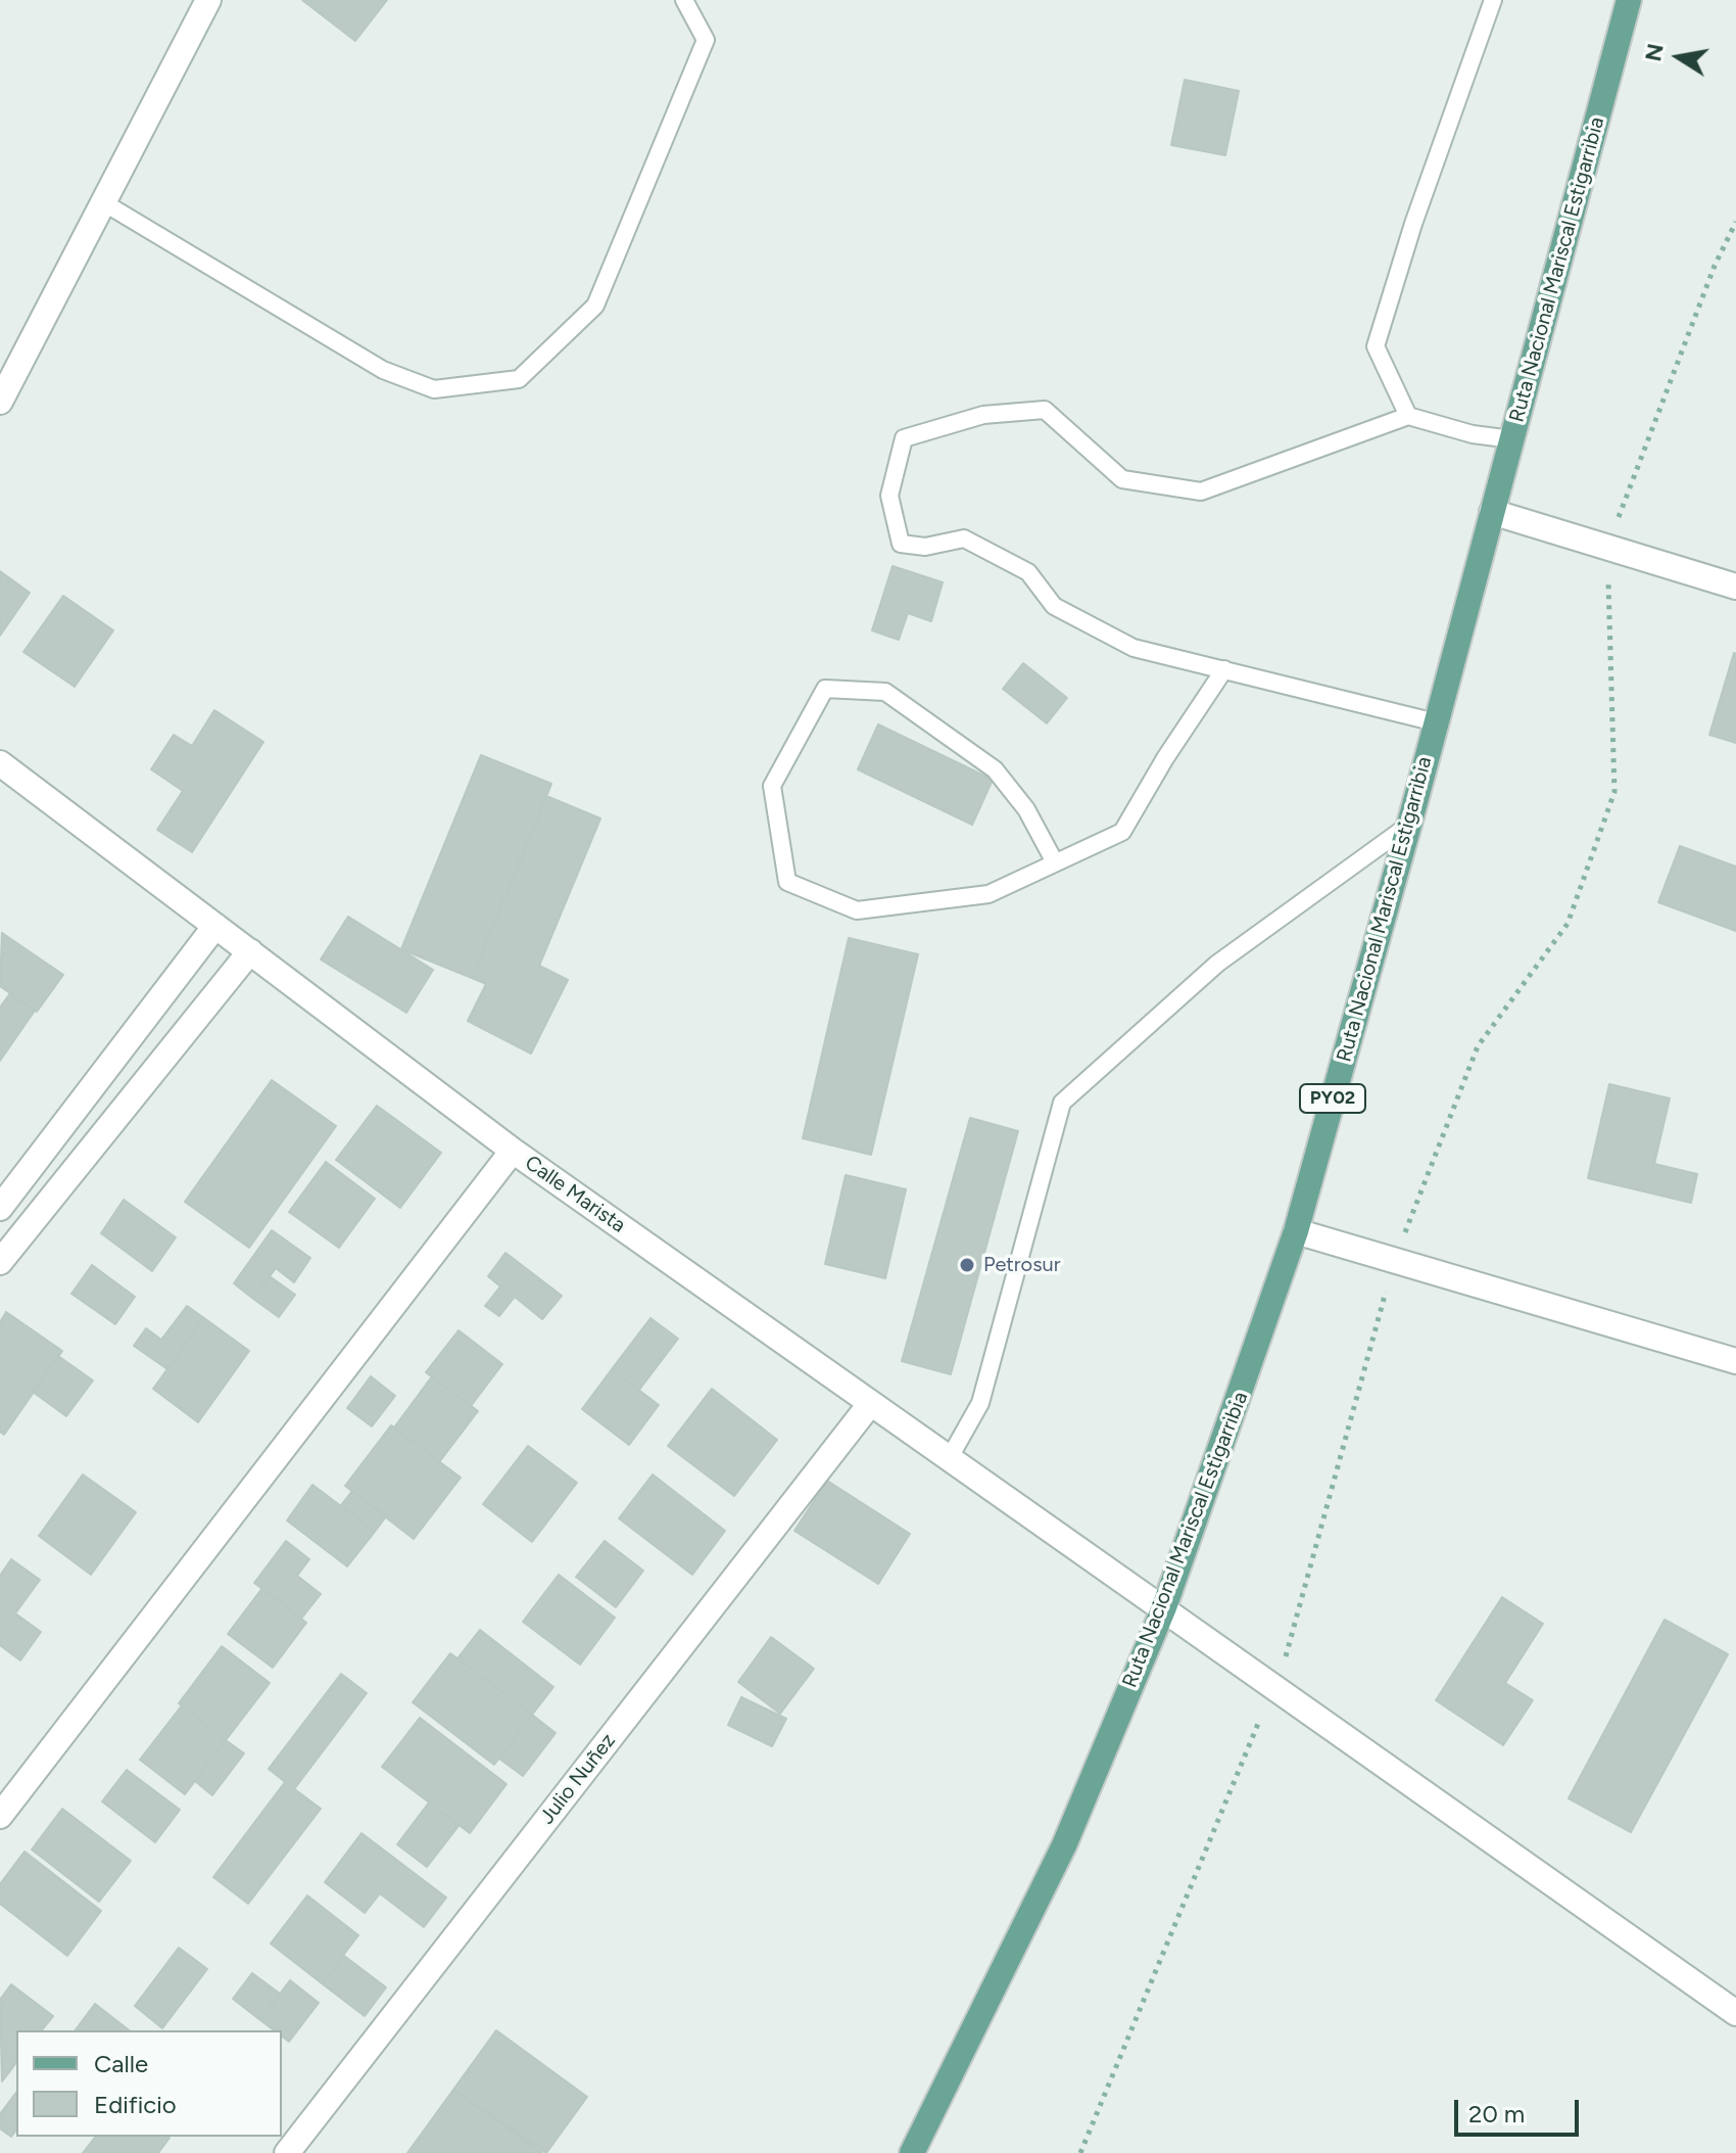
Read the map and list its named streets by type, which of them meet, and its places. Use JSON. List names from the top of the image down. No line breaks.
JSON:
{"streets":{"main road":["Ruta Nacional Mariscal Estigarribia","PY02"],"street":["Calle Marista","Julio Nuñez"]},"crossings":[["Ruta Nacional Mariscal Estigarribia","Calle Marista"],["Calle Marista","Julio Nuñez"]],"places":["Petrosur"],"legend":["Calle","Edificio"],"scale_bar":"20 m","north":"left"}
